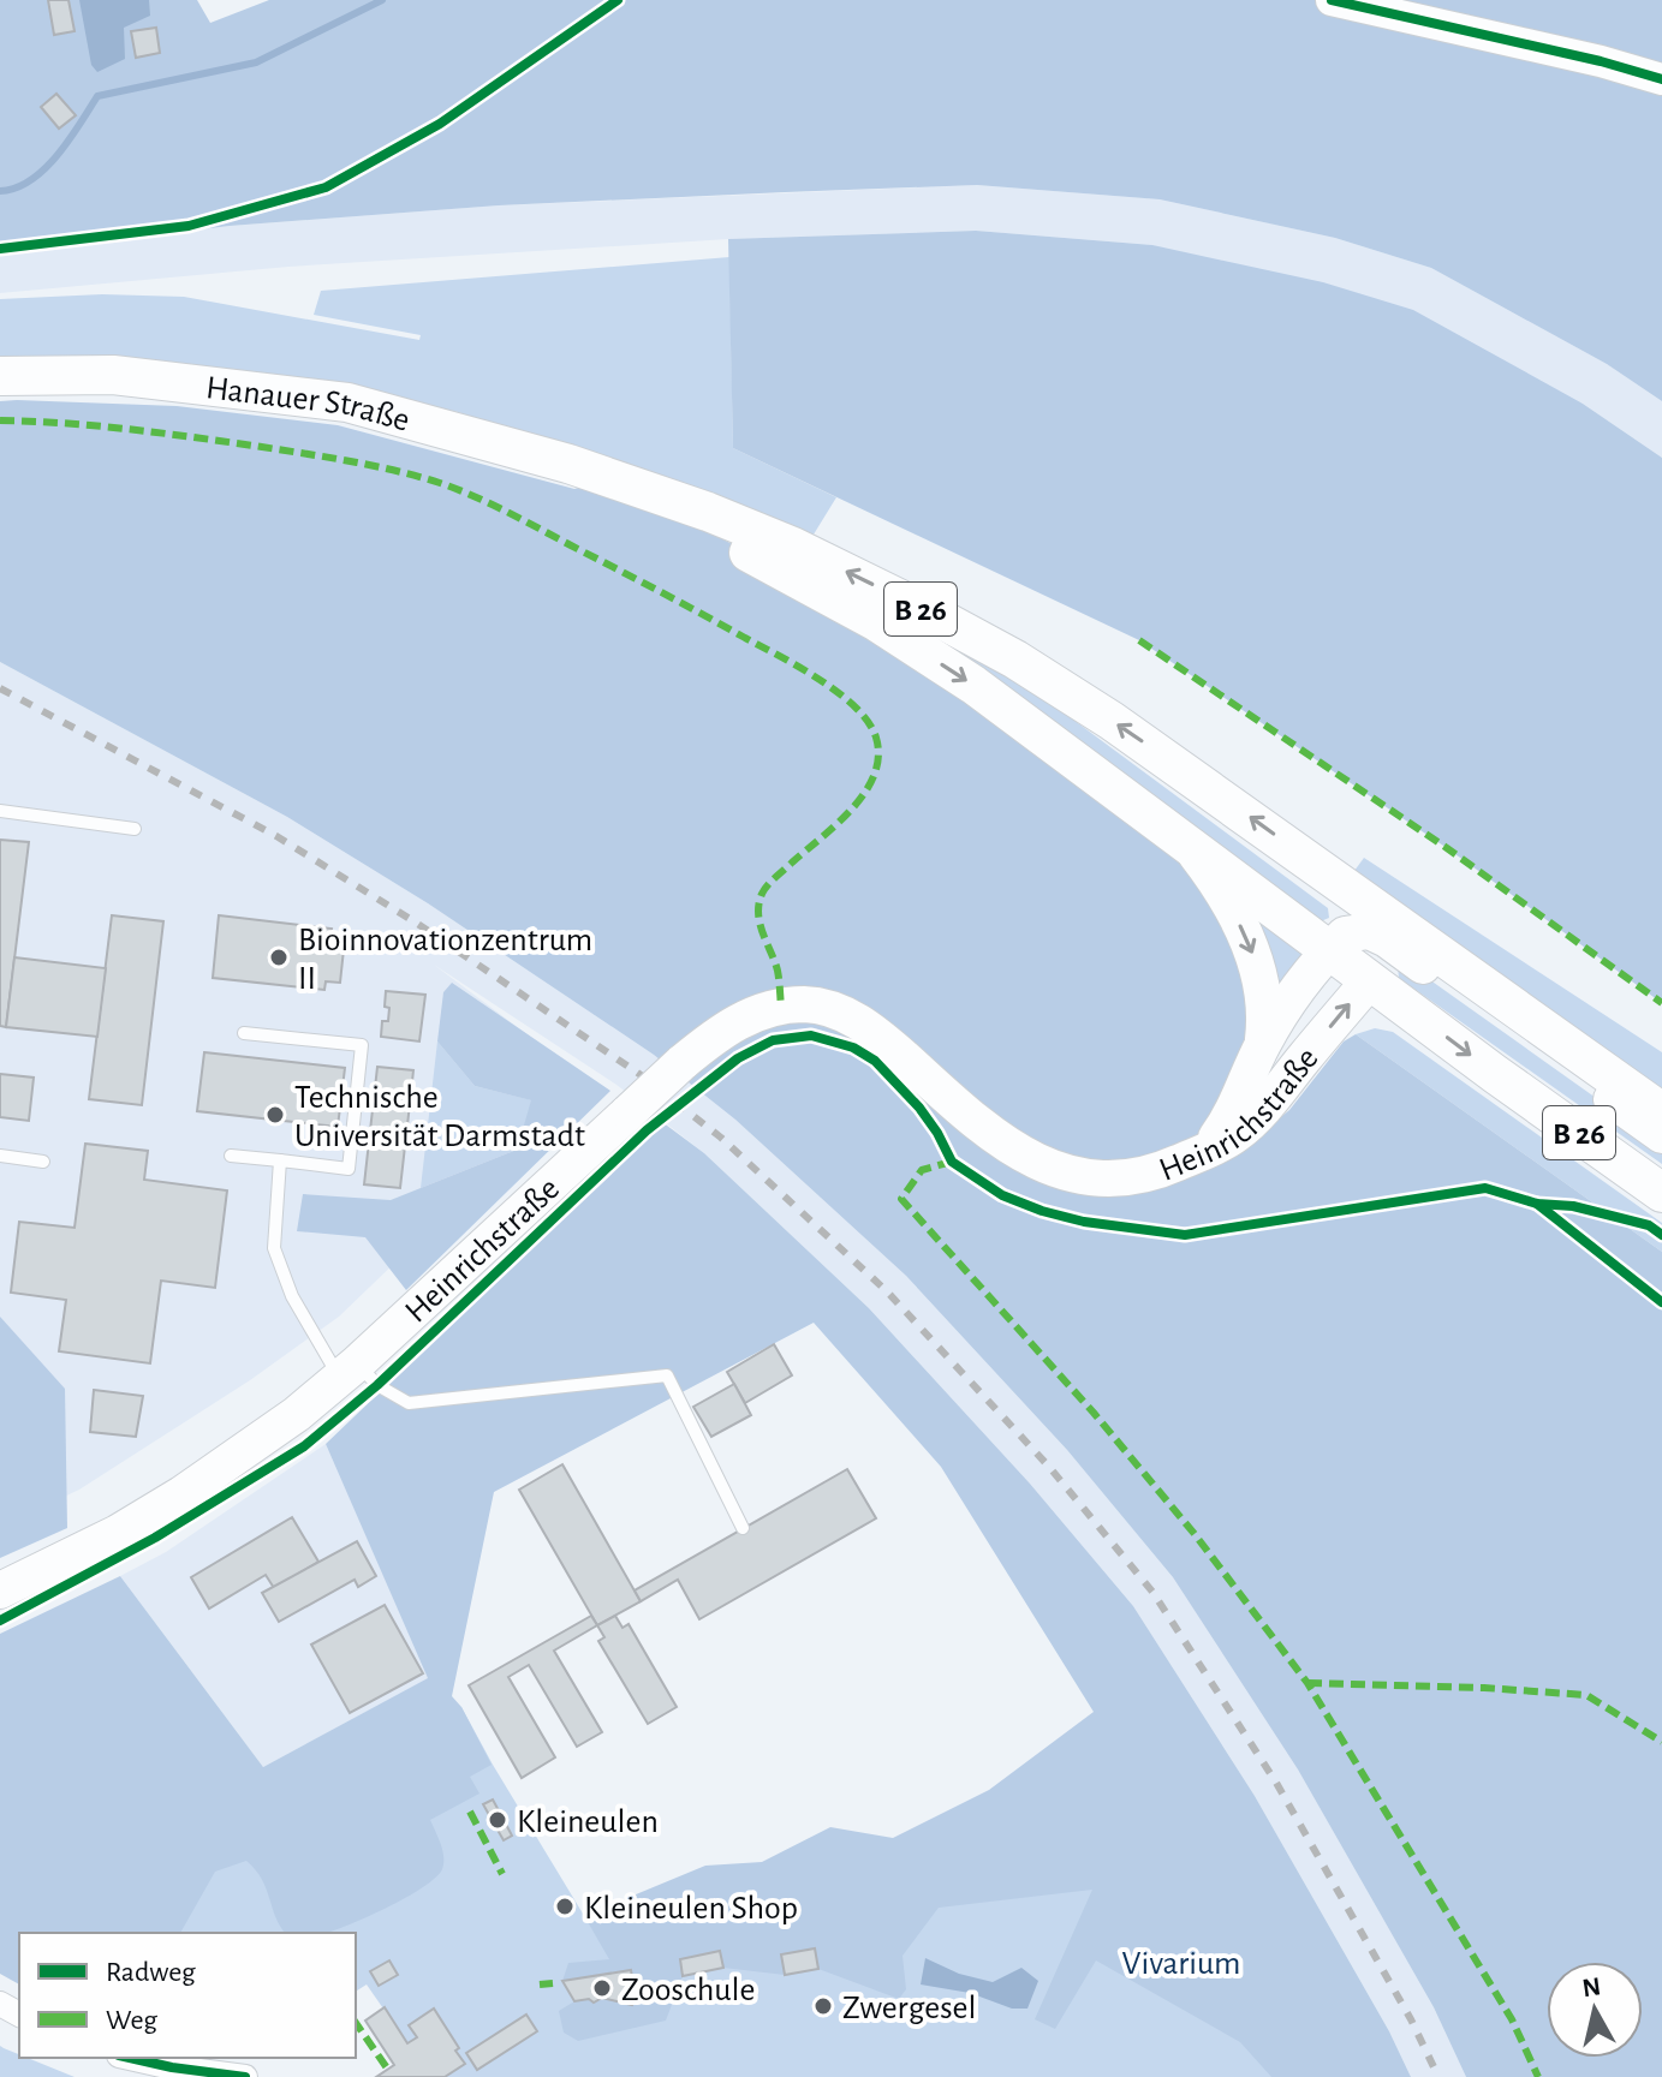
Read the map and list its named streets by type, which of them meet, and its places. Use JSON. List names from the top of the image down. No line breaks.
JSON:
{"streets":{"main road":["Hanauer Straße","B 26","Heinrichstraße"]},"crossings":[["Hanauer Straße","B 26"],["B 26","Heinrichstraße"]],"parks":["Vivarium"],"places":["Bioinnovationzentrum II","Technische Universität Darmstadt","Kleineulen","Kleineulen Shop","Zooschule","Zwergesel"],"legend":["Radweg","Weg"],"north":"top"}
